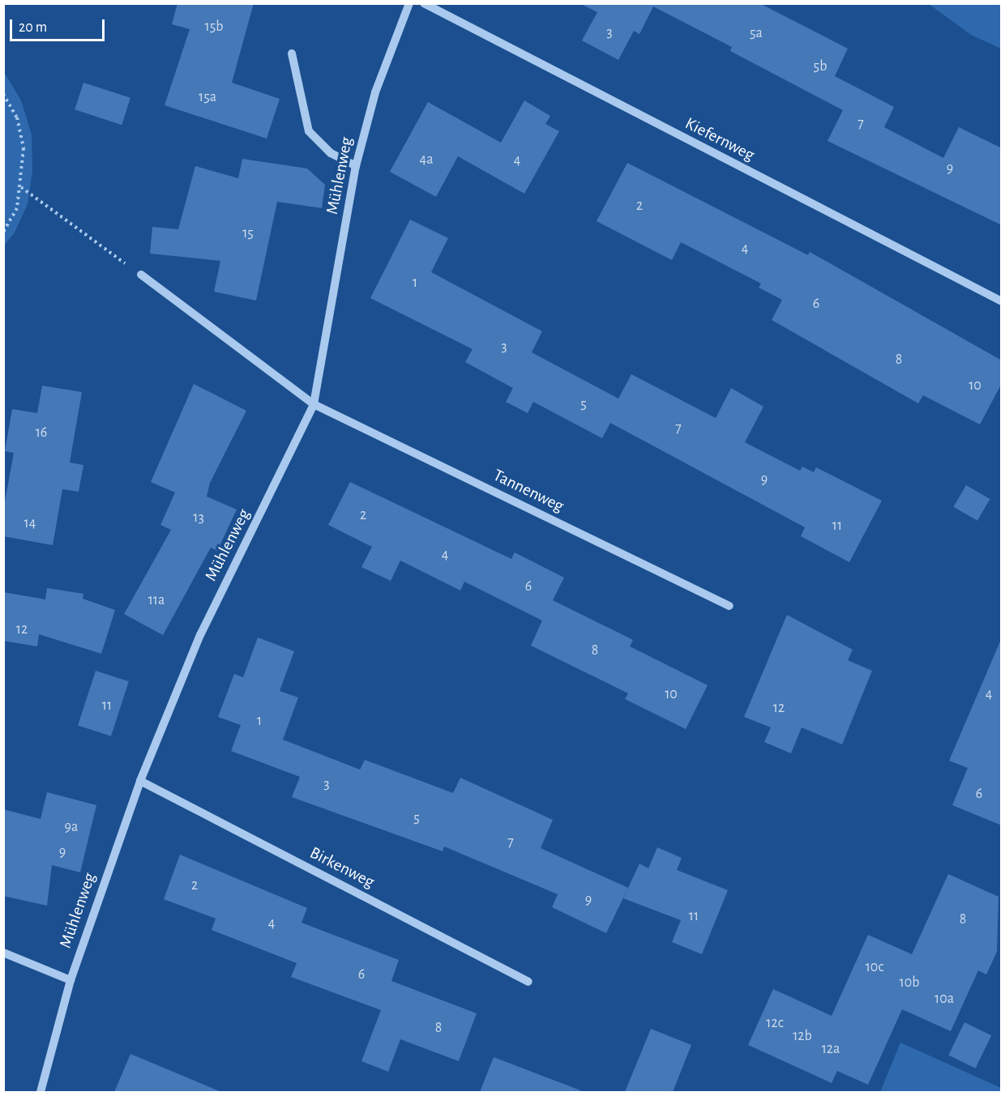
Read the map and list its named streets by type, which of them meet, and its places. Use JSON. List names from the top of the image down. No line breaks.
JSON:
{"streets":{"street":["Kiefernweg","Mühlenweg","Tannenweg","Birkenweg"]},"crossings":[["Mühlenweg","Tannenweg"],["Mühlenweg","Birkenweg"]],"house_numbers":["15b","3","5a","5b","15a","7","4a","4","9","2","15","4","1","6","3","8","10","5","7","16","9","2","13","14","11","4","6","11a","12","8","10","4","11","12","1","3","6","5","9a","7","9","2","9","11","8","4","10c","6","10b","10a","12c","8","12b","12a"],"scale_bar":"20 m"}
